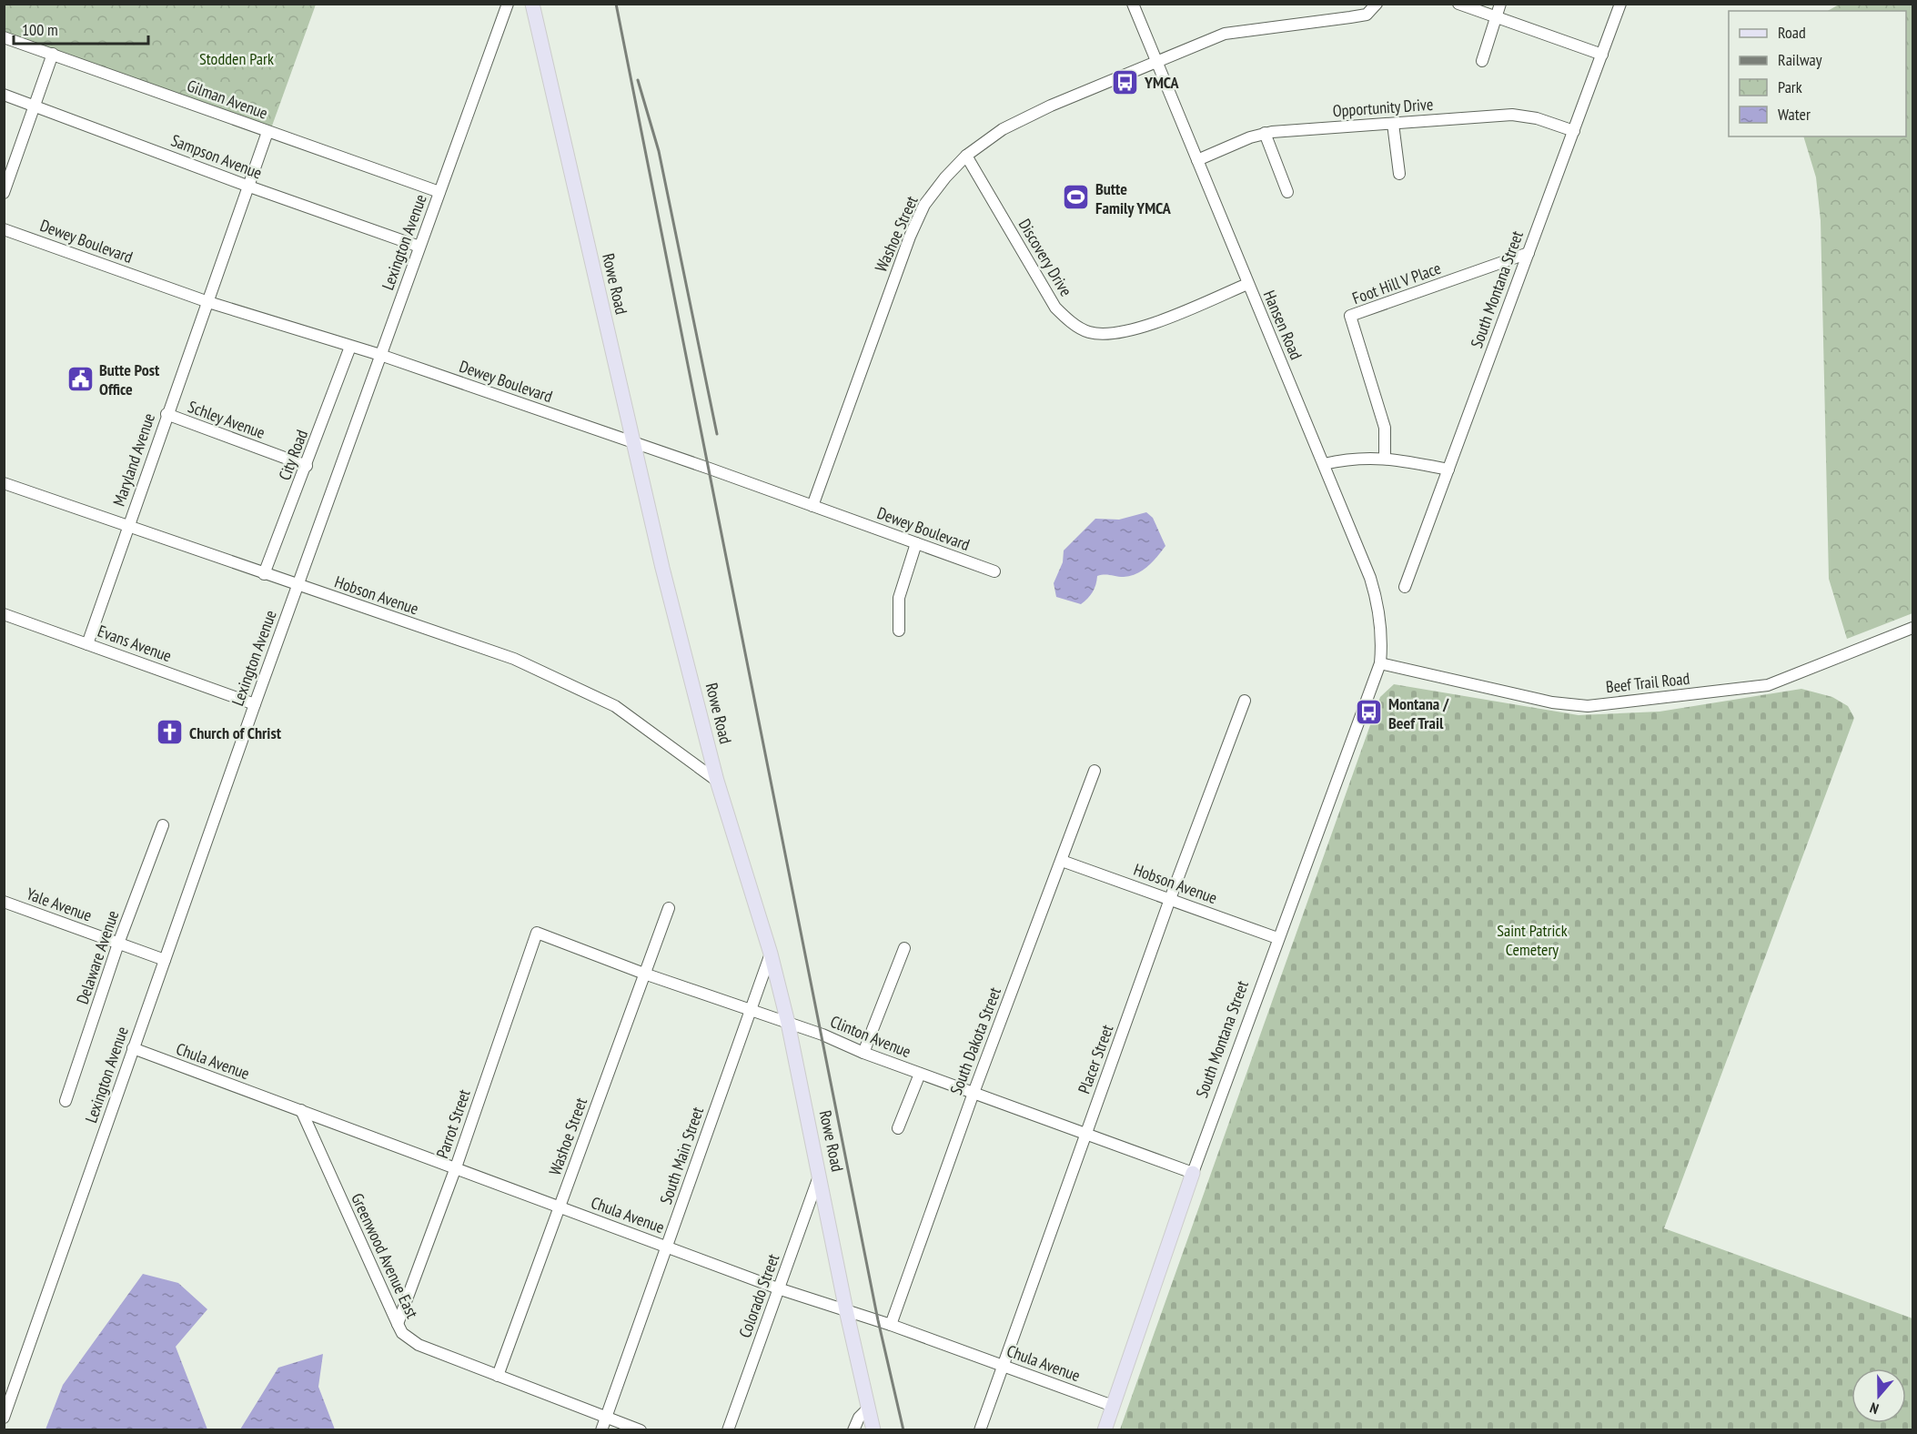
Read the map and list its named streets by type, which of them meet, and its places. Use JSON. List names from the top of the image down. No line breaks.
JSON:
{"streets":{"main road":["Rowe Road","South Montana Street"],"street":["Gilman Avenue","Opportunity Drive","Sampson Avenue","Washoe Street","Dewey Boulevard","Lexington Avenue","Discovery Drive","Foot Hill V Place","Hansen Road","Schley Avenue","City Road","Maryland Avenue","Hobson Avenue","Evans Avenue","Beef Trail Road","Yale Avenue","Delaware Avenue","Clinton Avenue","South Dakota Street","Placer Street","Chula Avenue","Parrot Street","South Main Street","Greenwood Avenue East","Colorado Street"]},"crossings":[["Gilman Avenue","Lexington Avenue"],["Gilman Avenue","Maryland Avenue"],["Opportunity Drive","South Montana Street"],["Opportunity Drive","Hansen Road"],["Sampson Avenue","Lexington Avenue"],["Sampson Avenue","Maryland Avenue"],["Washoe Street","Dewey Boulevard"],["Washoe Street","Discovery Drive"],["Washoe Street","Hansen Road"],["Washoe Street","Clinton Avenue"],["Washoe Street","Chula Avenue"],["Washoe Street","Greenwood Avenue East"],["Dewey Boulevard","Lexington Avenue"],["Dewey Boulevard","Rowe Road"],["Dewey Boulevard","City Road"],["Dewey Boulevard","Maryland Avenue"],["Lexington Avenue","Hobson Avenue"],["Lexington Avenue","Evans Avenue"],["Lexington Avenue","Yale Avenue"],["Lexington Avenue","Chula Avenue"],["Discovery Drive","Hansen Road"],["Foot Hill V Place","South Montana Street"],["Rowe Road","Hobson Avenue"],["Rowe Road","Clinton Avenue"],["Rowe Road","Chula Avenue"],["Rowe Road","South Main Street"],["Rowe Road","Colorado Street"],["South Montana Street","Hansen Road"],["South Montana Street","Hobson Avenue"],["South Montana Street","Beef Trail Road"],["South Montana Street","Clinton Avenue"],["South Montana Street","Chula Avenue"],["Hansen Road","Beef Trail Road"],["Schley Avenue","City Road"],["Schley Avenue","Maryland Avenue"],["City Road","Hobson Avenue"],["Maryland Avenue","Hobson Avenue"],["Maryland Avenue","Evans Avenue"],["Hobson Avenue","South Dakota Street"],["Hobson Avenue","Placer Street"],["Yale Avenue","Delaware Avenue"],["Clinton Avenue","South Dakota Street"],["Clinton Avenue","Placer Street"],["Clinton Avenue","Parrot Street"],["Clinton Avenue","South Main Street"],["South Dakota Street","Chula Avenue"],["Placer Street","Chula Avenue"],["Chula Avenue","Parrot Street"],["Chula Avenue","South Main Street"],["Chula Avenue","Greenwood Avenue East"],["Chula Avenue","Colorado Street"],["Parrot Street","Greenwood Avenue East"],["South Main Street","Greenwood Avenue East"]],"parks":["Stodden Park","Saint Patrick Cemetery"],"places":{"bus stop":["YMCA","Montana / Beef Trail"],"sports":["Butte Family YMCA"],"public building":["Butte Post Office"],"church":["Church of Christ"]},"legend":["Road","Railway","Park","Water"],"scale_bar":"100 m","north":"bottom"}
